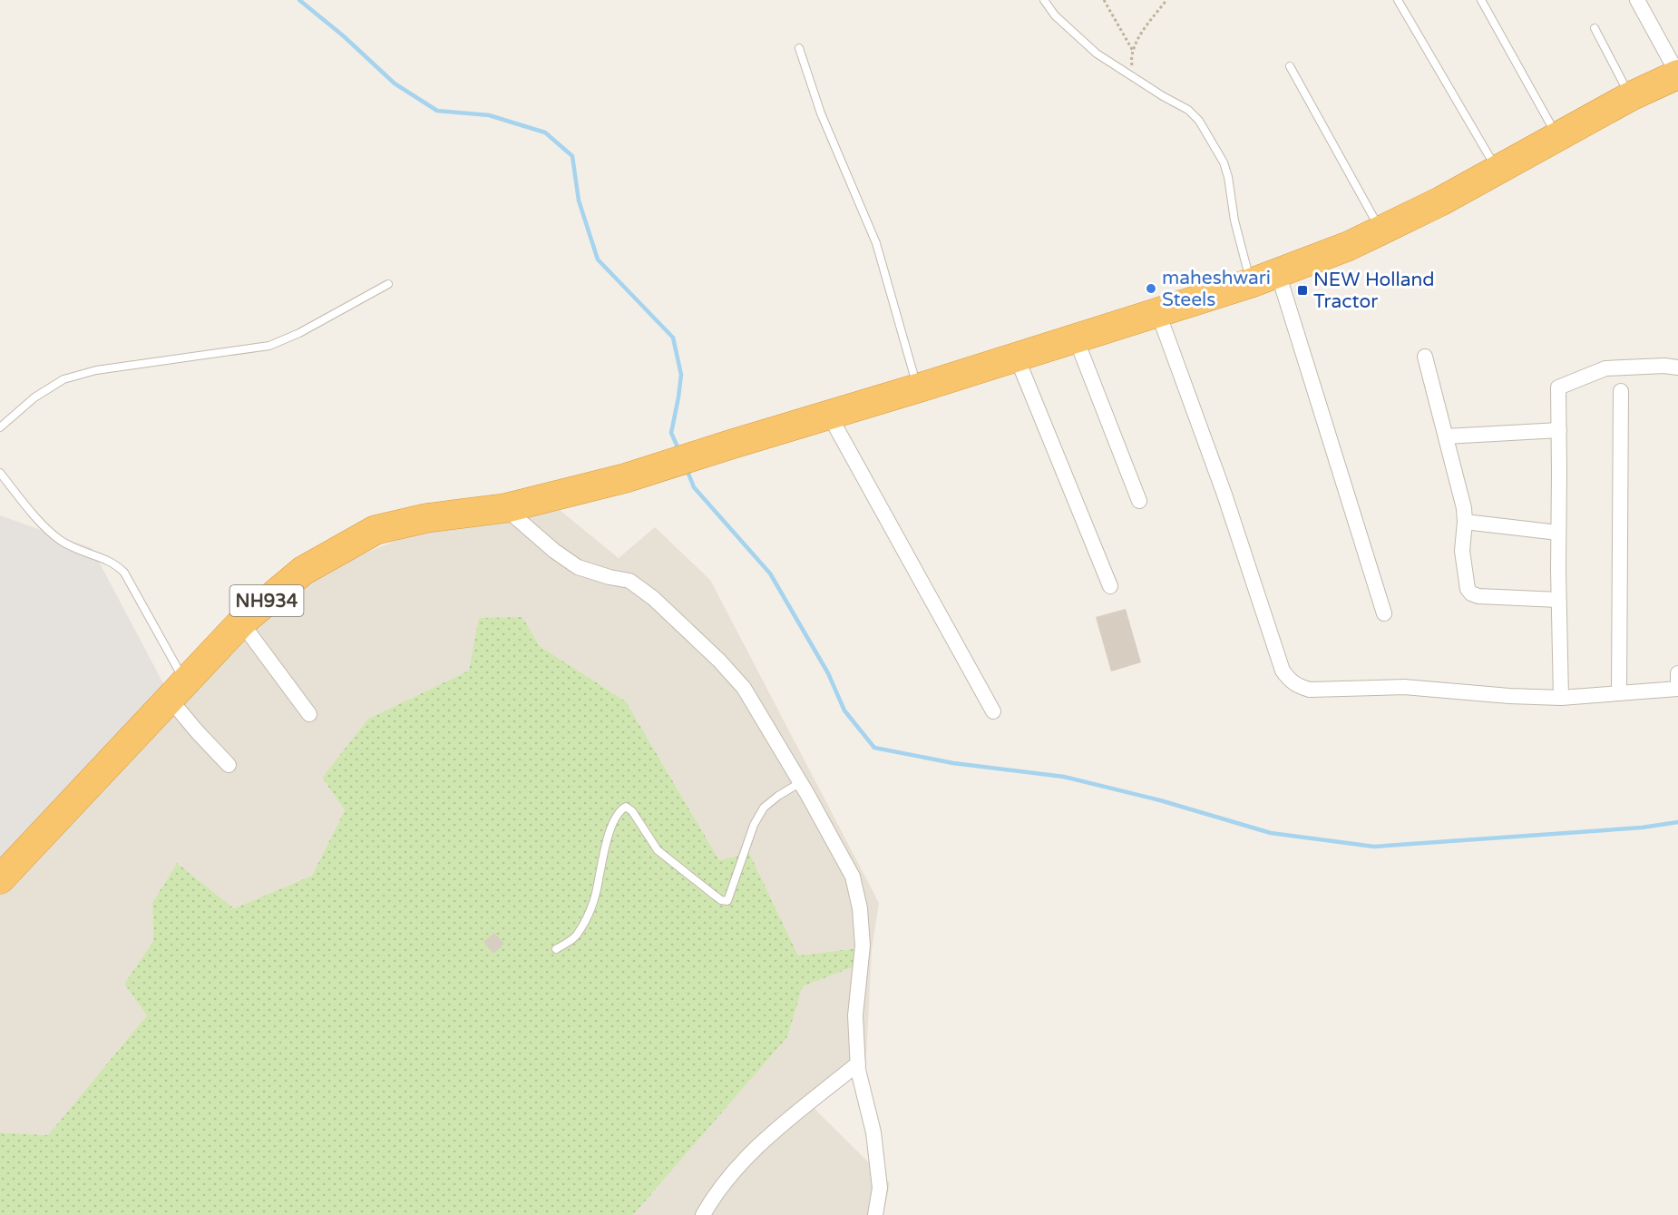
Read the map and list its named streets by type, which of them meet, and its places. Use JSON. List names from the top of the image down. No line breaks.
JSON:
{"streets":{"highway":["NH934"]},"places":{"other":["maheshwari Steels"],"transit":["NEW Holland Tractor"]}}
